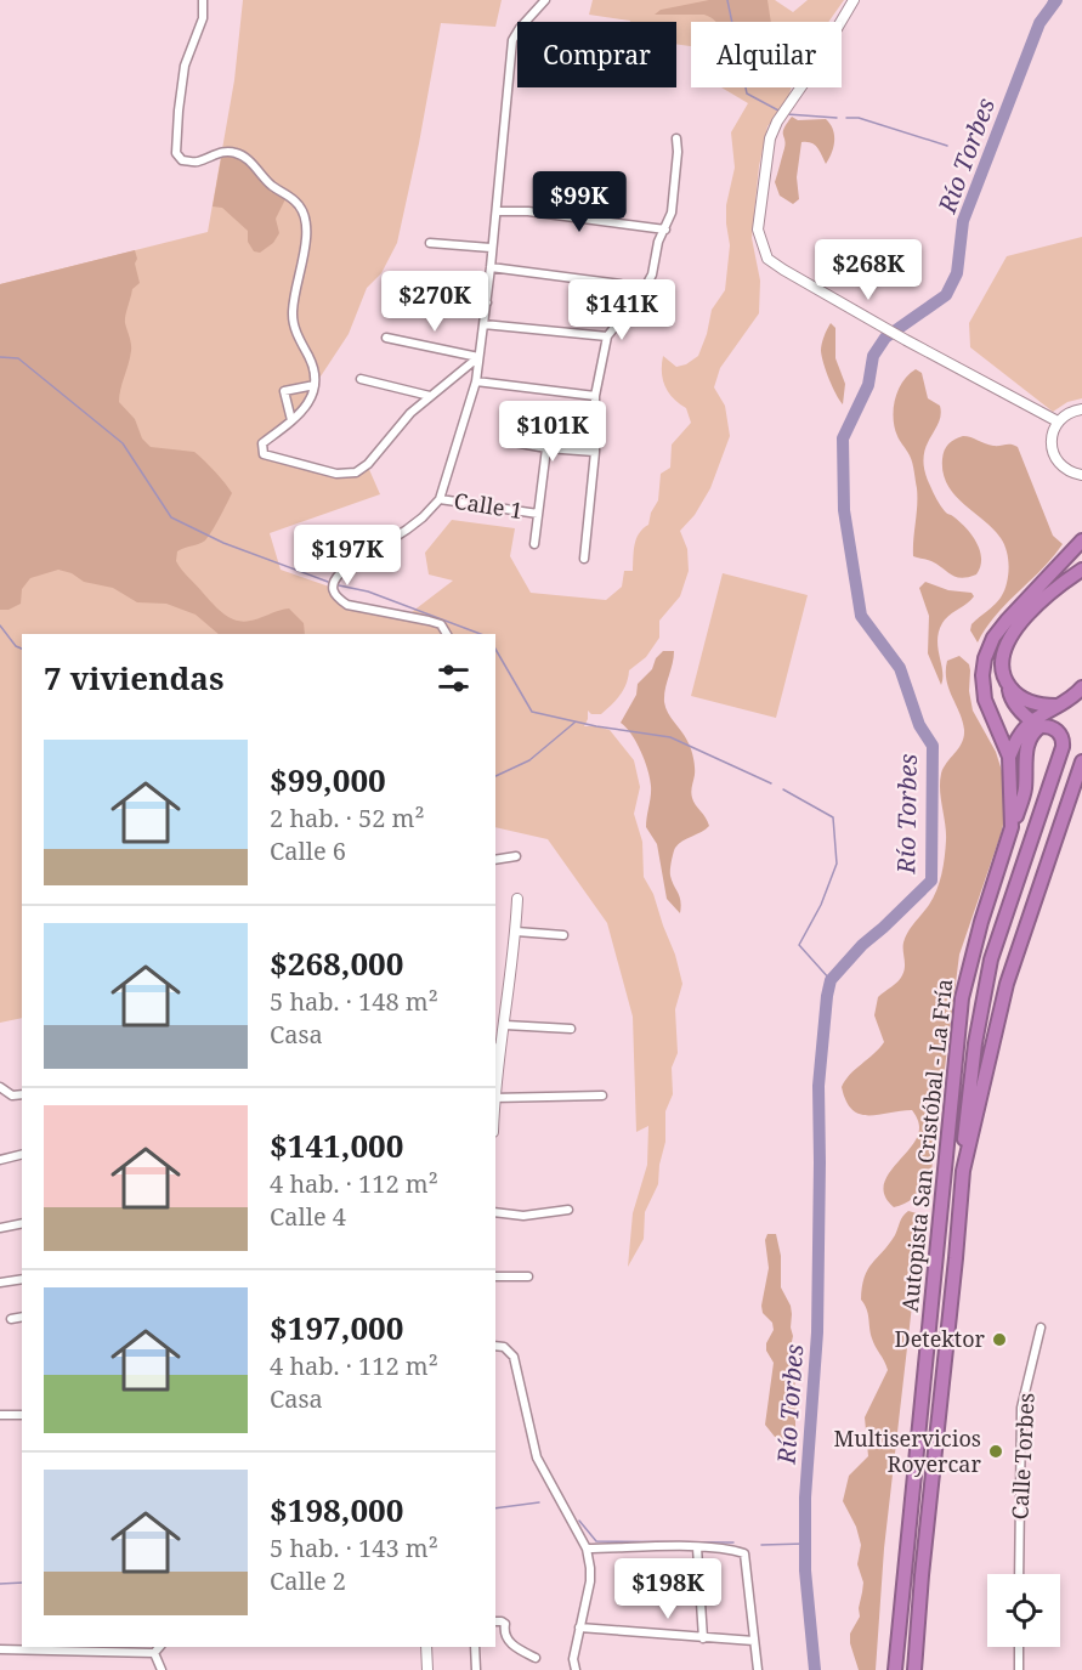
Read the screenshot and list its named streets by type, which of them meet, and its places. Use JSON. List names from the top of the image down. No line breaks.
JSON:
{"streets":{"highway":["Autopista San Cristóbal - La Fría"],"street":["Calle 1","Calle Torbes"]},"water":["Río Torbes"],"places":["Detektor","Multiservicios Royercar"],"page":{"chip":["Comprar","Alquilar"],"price":["$99K","$268K","$270K","$141K","$101K","$197K","$198K"],"heading":"7 viviendas","list":[{"name":"$99,000","note":"2 hab. · 52 m² · Calle 6"},{"name":"$268,000","note":"5 hab. · 148 m² · Casa"},{"name":"$141,000","note":"4 hab. · 112 m² · Calle 4"},{"name":"$197,000","note":"4 hab. · 112 m² · Casa"},{"name":"$198,000","note":"5 hab. · 143 m² · Calle 2"}]}}
